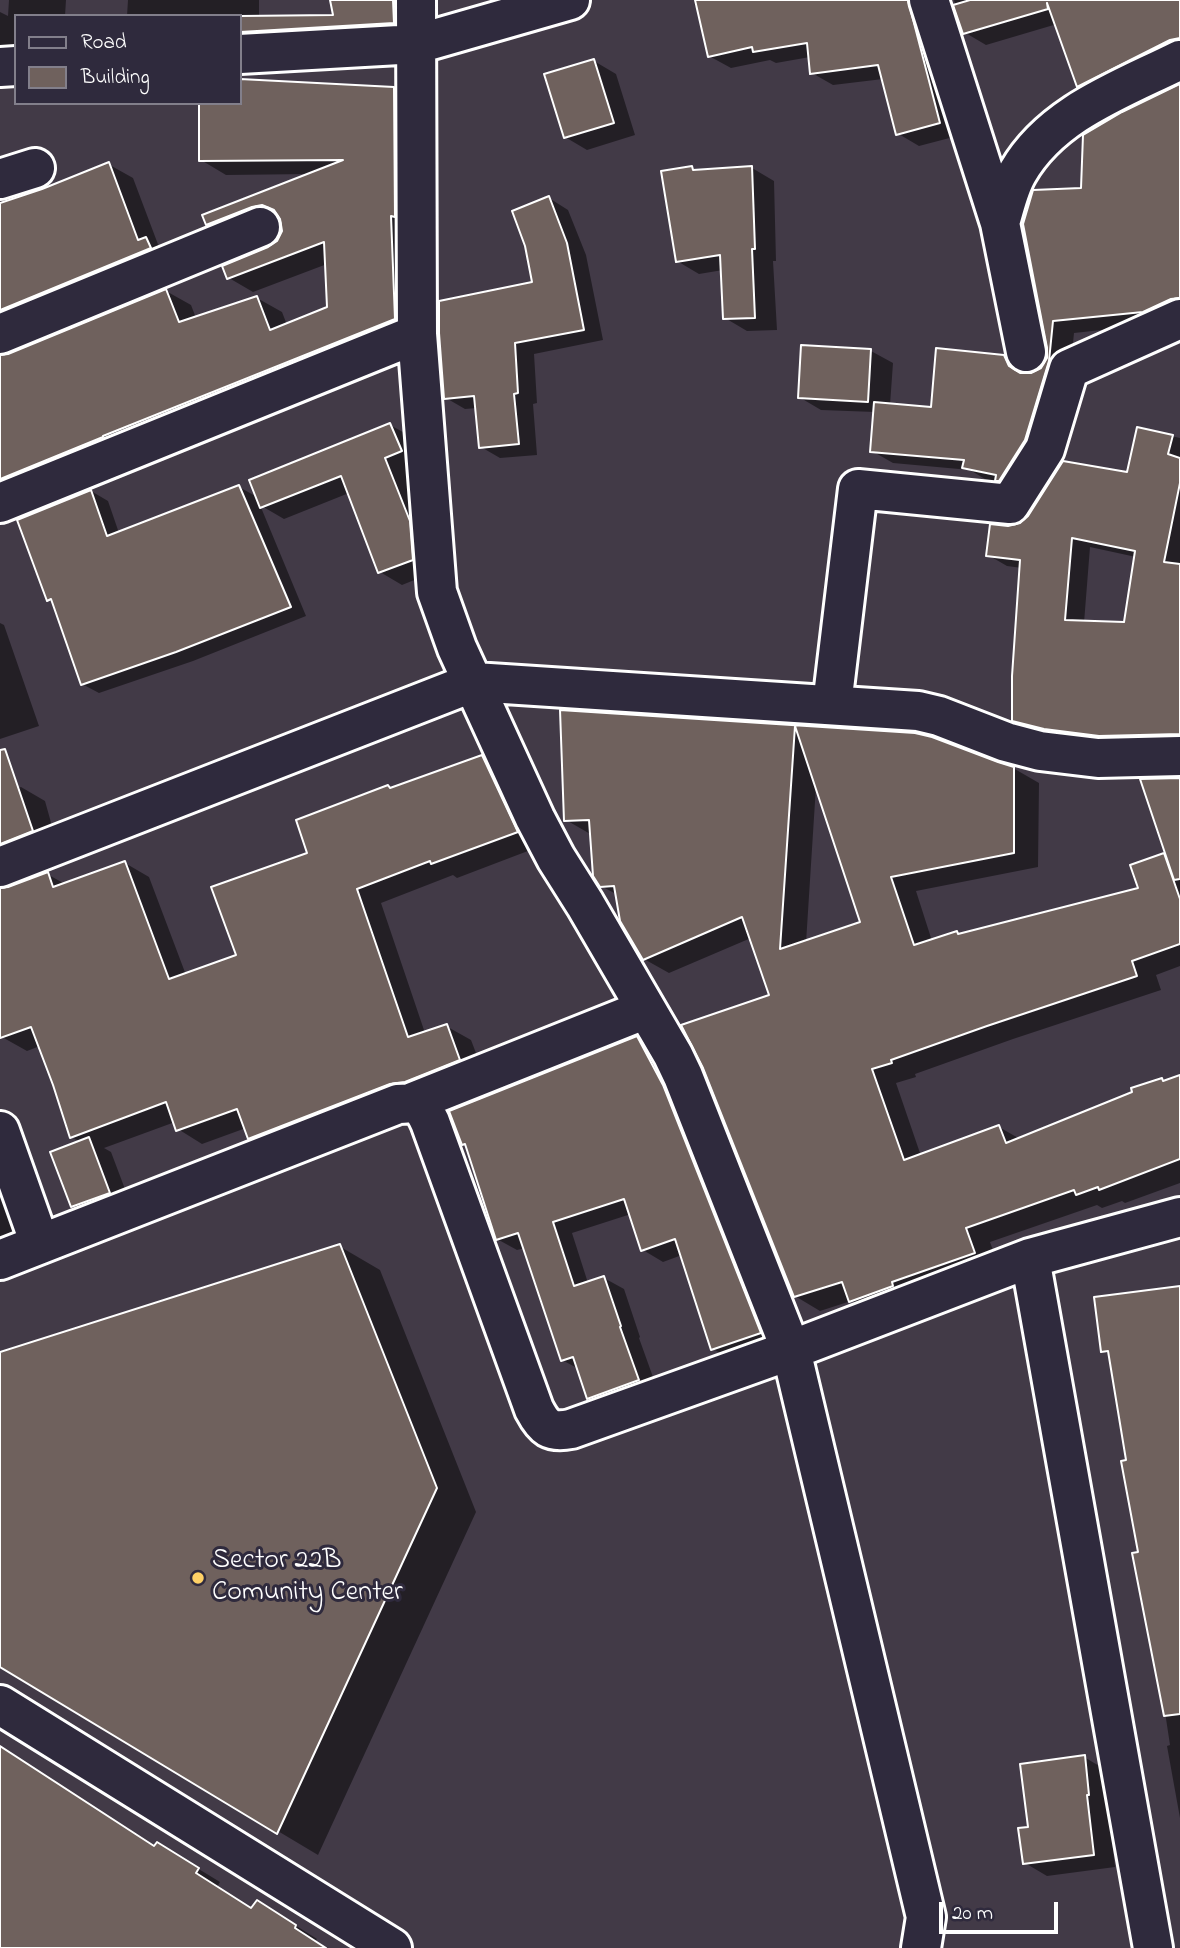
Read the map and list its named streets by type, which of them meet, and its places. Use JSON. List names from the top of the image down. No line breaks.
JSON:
{"places":["Sector 22B Comunity Center"],"legend":["Road","Building"],"scale_bar":"20 m"}
